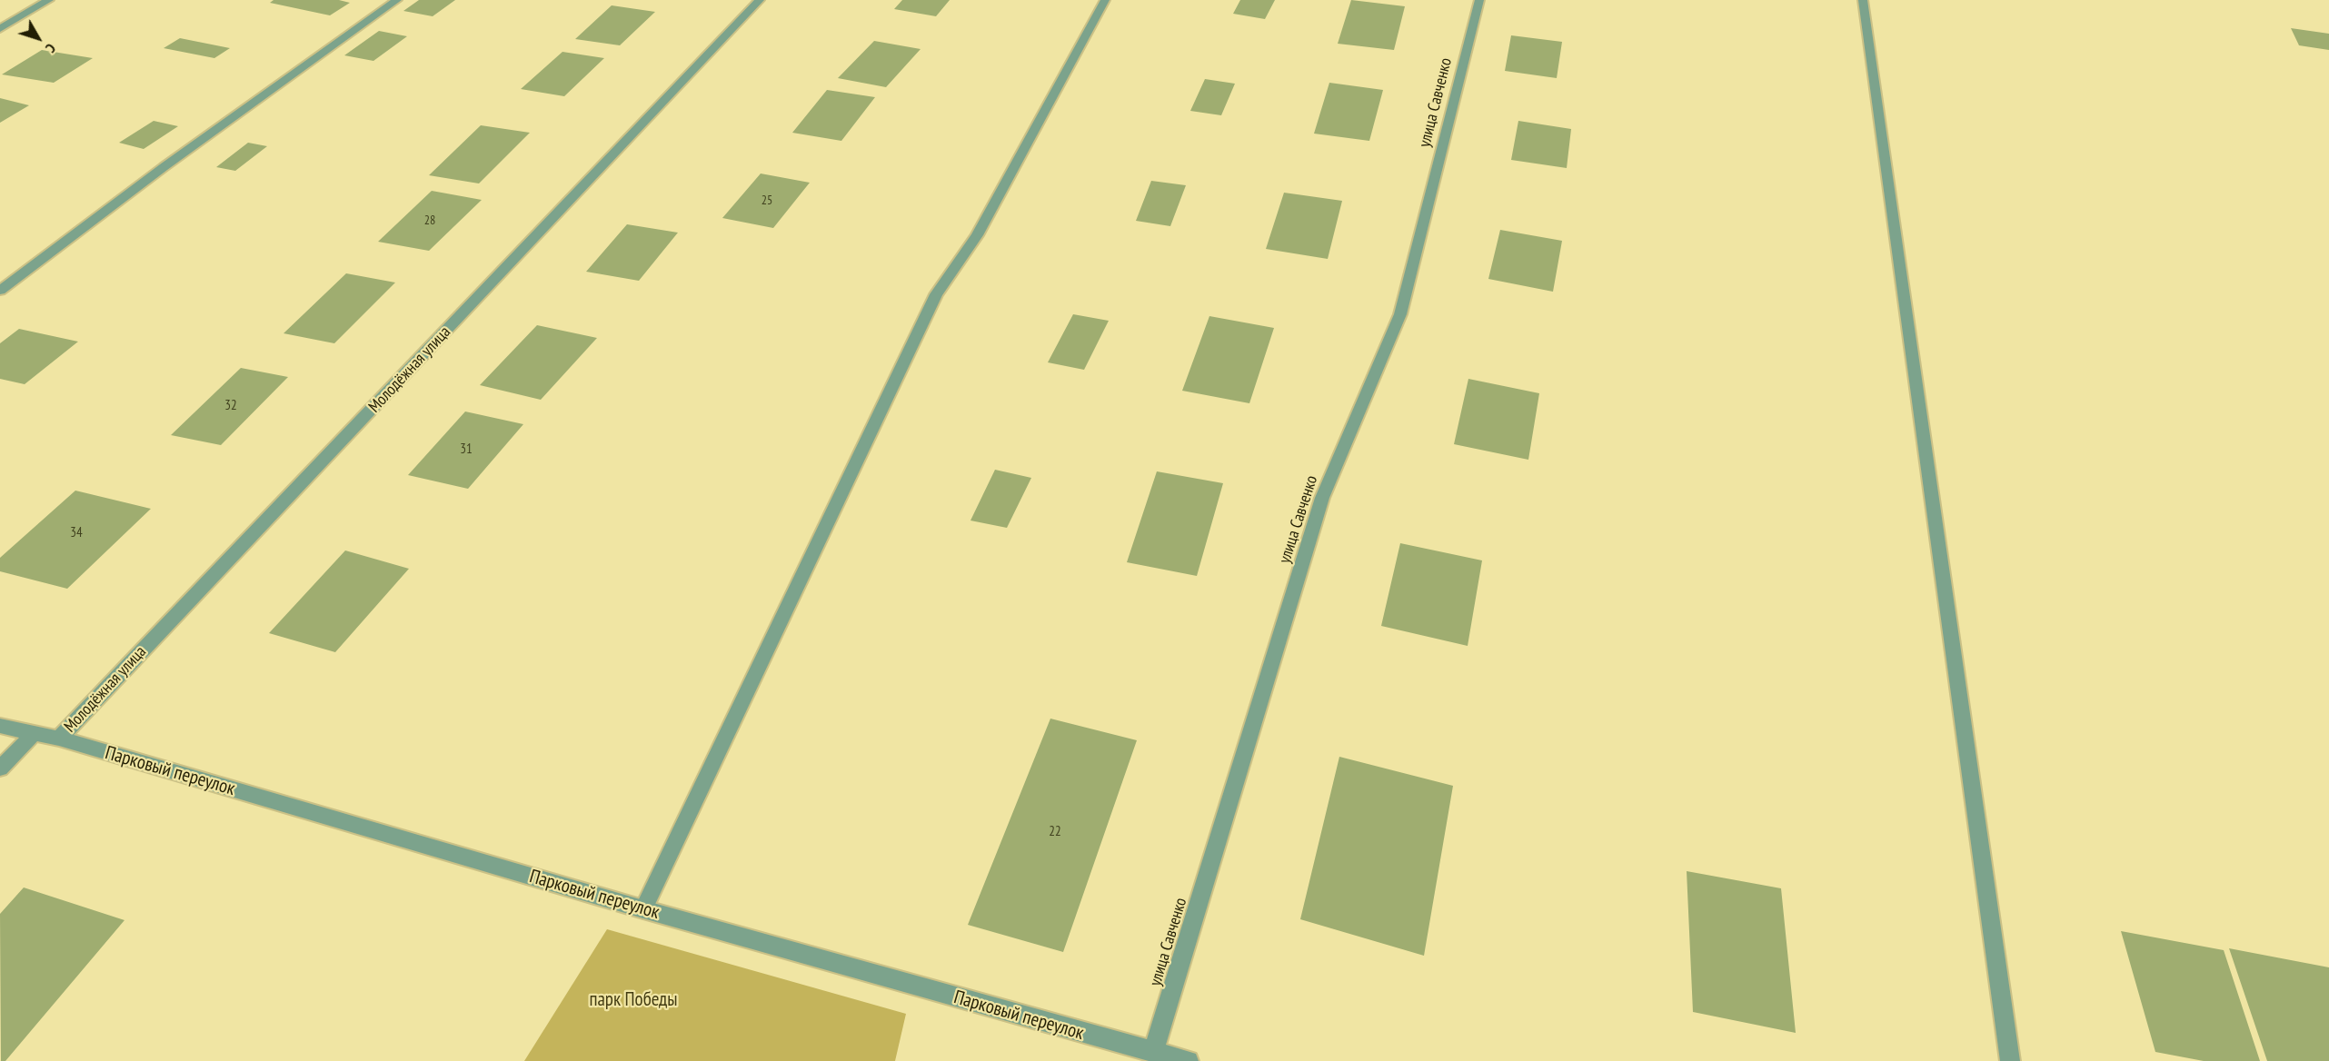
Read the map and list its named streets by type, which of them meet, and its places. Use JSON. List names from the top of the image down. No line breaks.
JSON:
{"streets":{"street":["улица Савченко","Молодёжная улица","Парковый переулок"]},"crossings":[["улица Савченко","Парковый переулок"],["Молодёжная улица","Парковый переулок"]],"parks":["парк Победы"],"house_numbers":["25","28","32","31","34","22"],"north":"bottom right"}
